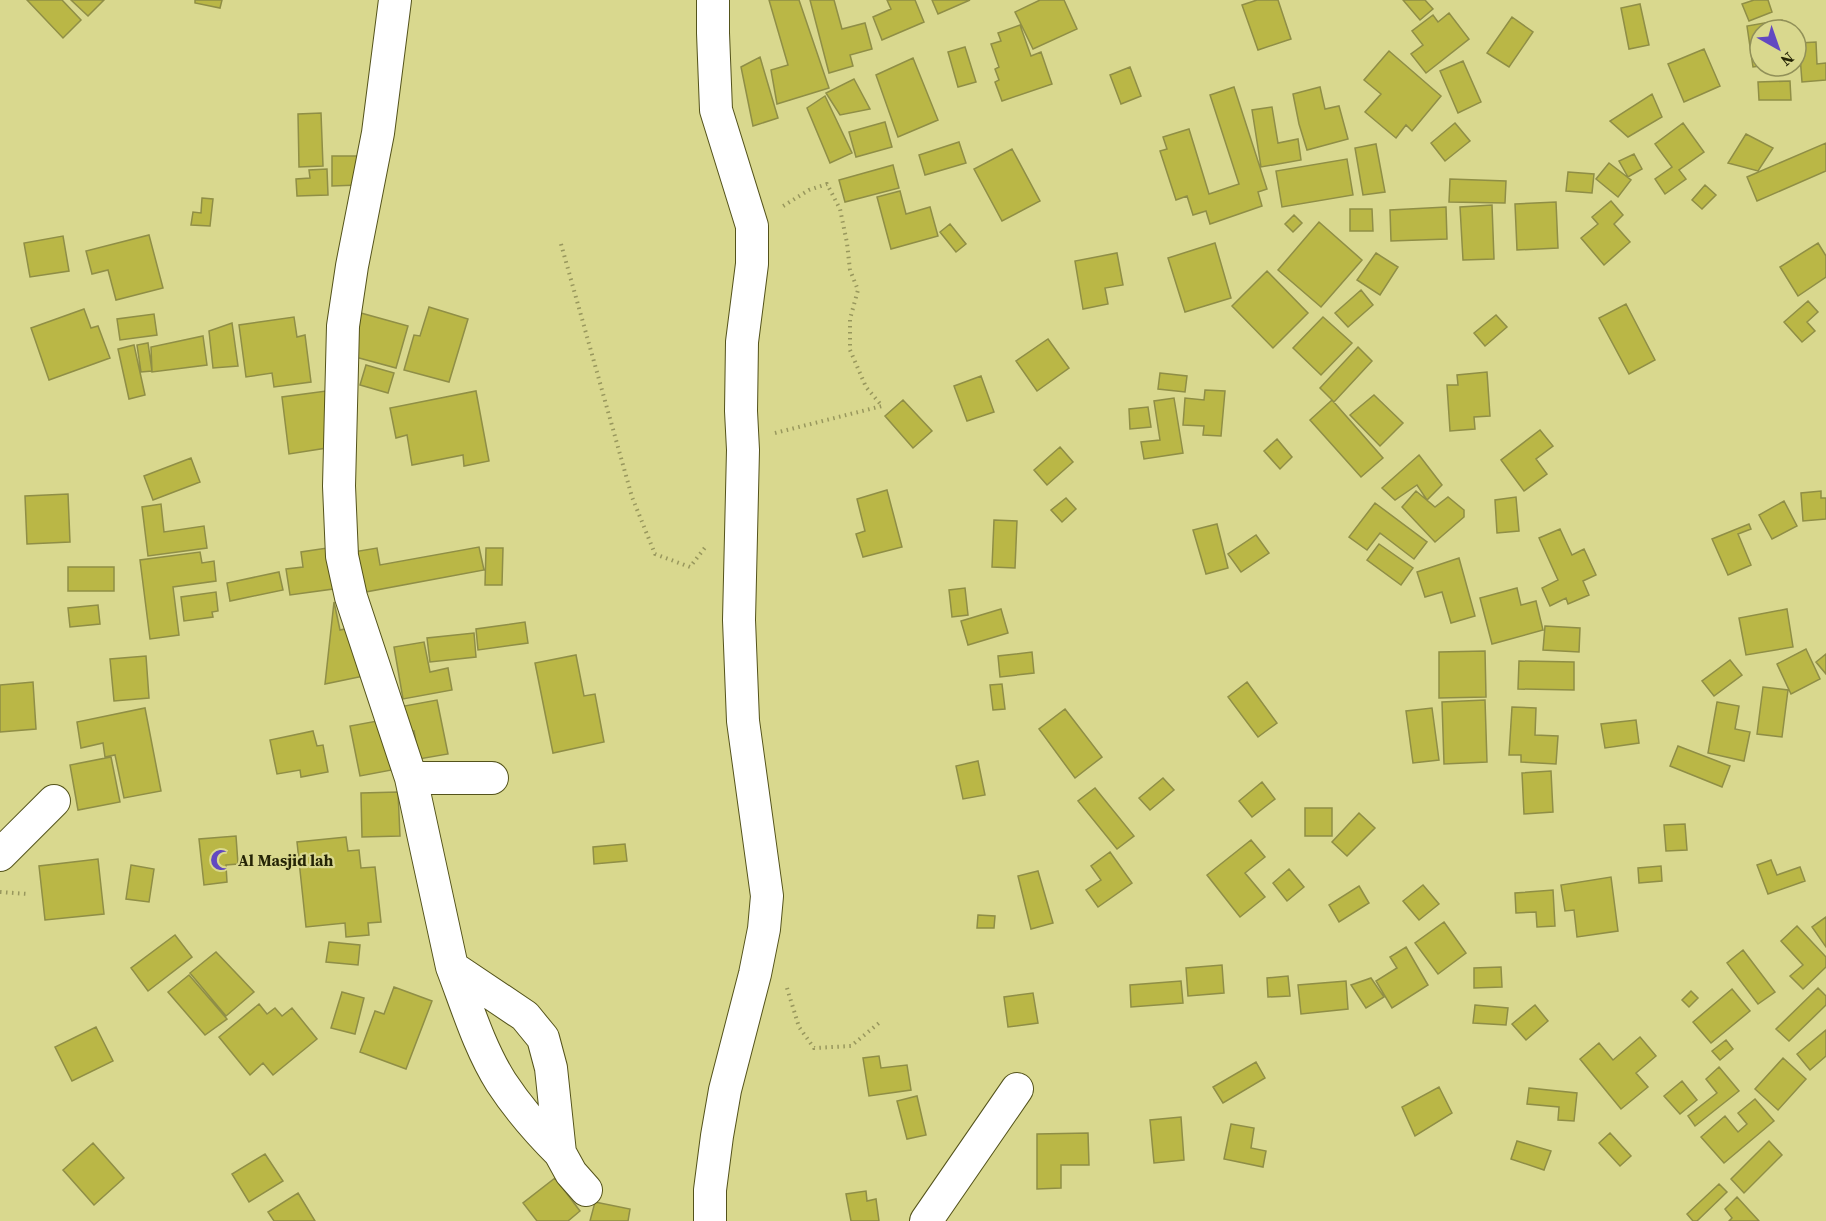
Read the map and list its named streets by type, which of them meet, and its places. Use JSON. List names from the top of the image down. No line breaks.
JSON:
{"places":{"mosque":["Al Masjid lah"]},"north":"bottom right"}
